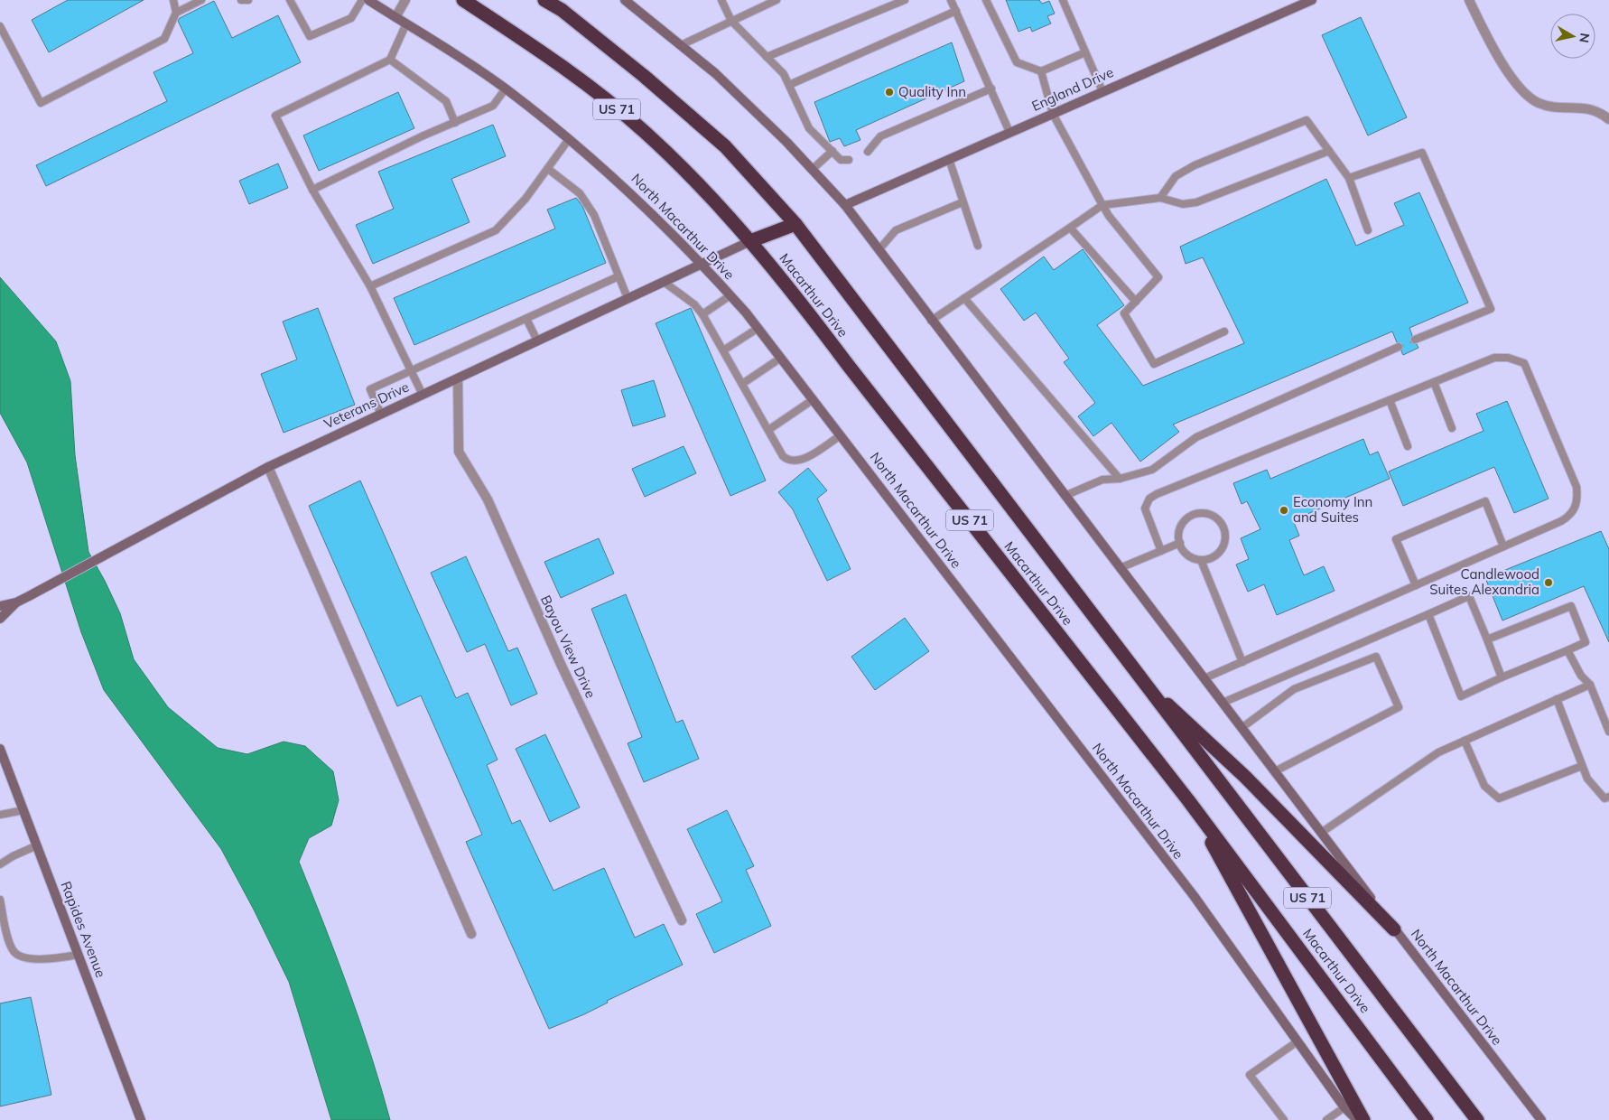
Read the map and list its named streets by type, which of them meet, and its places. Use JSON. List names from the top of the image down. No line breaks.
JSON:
{"streets":{"highway":["US 71","Macarthur Drive"],"street":["England Drive","North Macarthur Drive","Veterans Drive","Bayou View Drive","Rapides Avenue"]},"crossings":[["England Drive","North Macarthur Drive"],["North Macarthur Drive","Veterans Drive"],["Macarthur Drive","Veterans Drive"],["Veterans Drive","Bayou View Drive"]],"places":["Quality Inn","Economy Inn and Suites","Candlewood Suites Alexandria"],"north":"right"}
